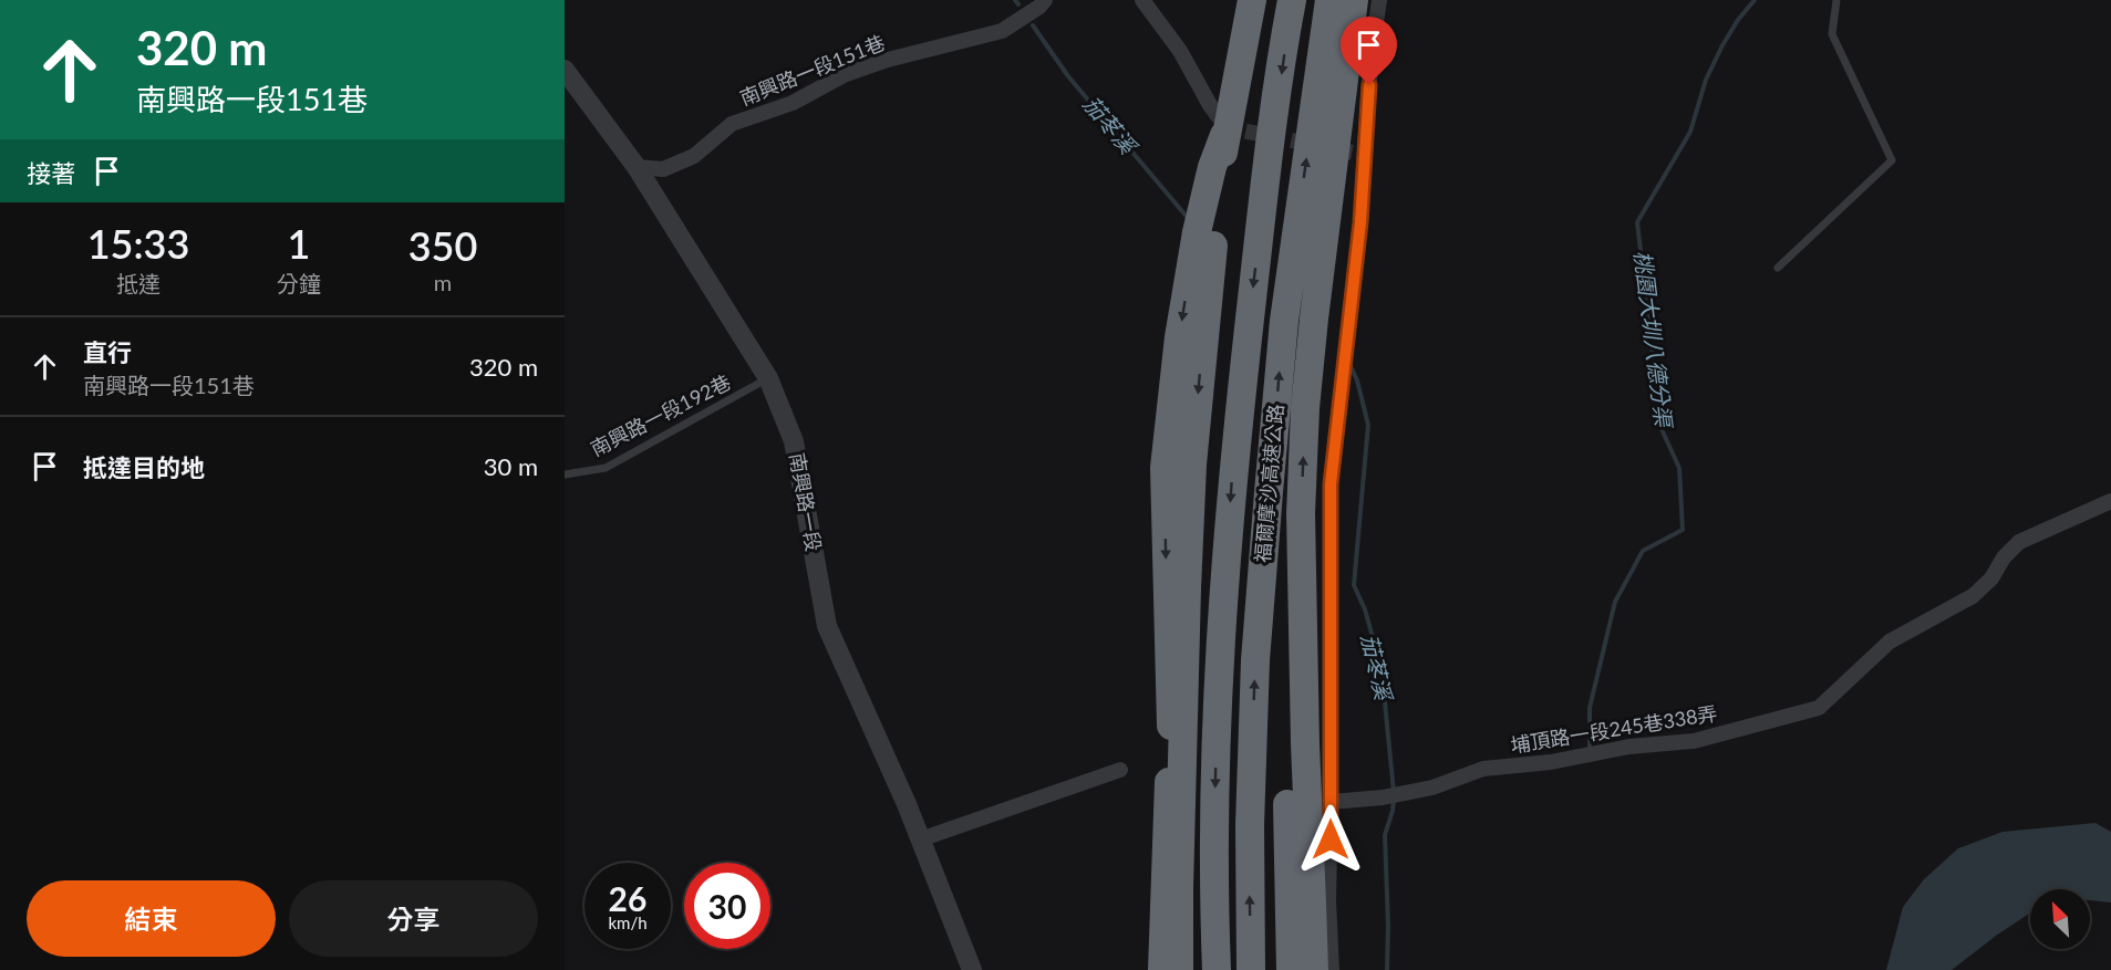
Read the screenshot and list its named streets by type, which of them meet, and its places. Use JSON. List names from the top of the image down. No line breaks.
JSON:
{"streets":{"highway":["福爾摩沙高速公路"],"street":["南興路一段151巷","南興路一段","埔頂路一段245巷338弄"],"lane":["南興路一段192巷"]},"crossings":[["南興路一段151巷","南興路一段"],["南興路一段192巷","南興路一段"]],"water":["茄苳溪","桃園大圳八德分渠"],"north":"top left","page":{"turn":["320 m","南興路一段151巷"],"then":"接著","eta":["15:33","抵達","1","分鐘","350","m"],"list":[{"name":"直行","note":"南興路一段151巷","value":"320 m"},{"name":"抵達目的地","value":"30 m"}],"speed":"26 km/h","limit":"30","buttons":["結束","分享"]}}
